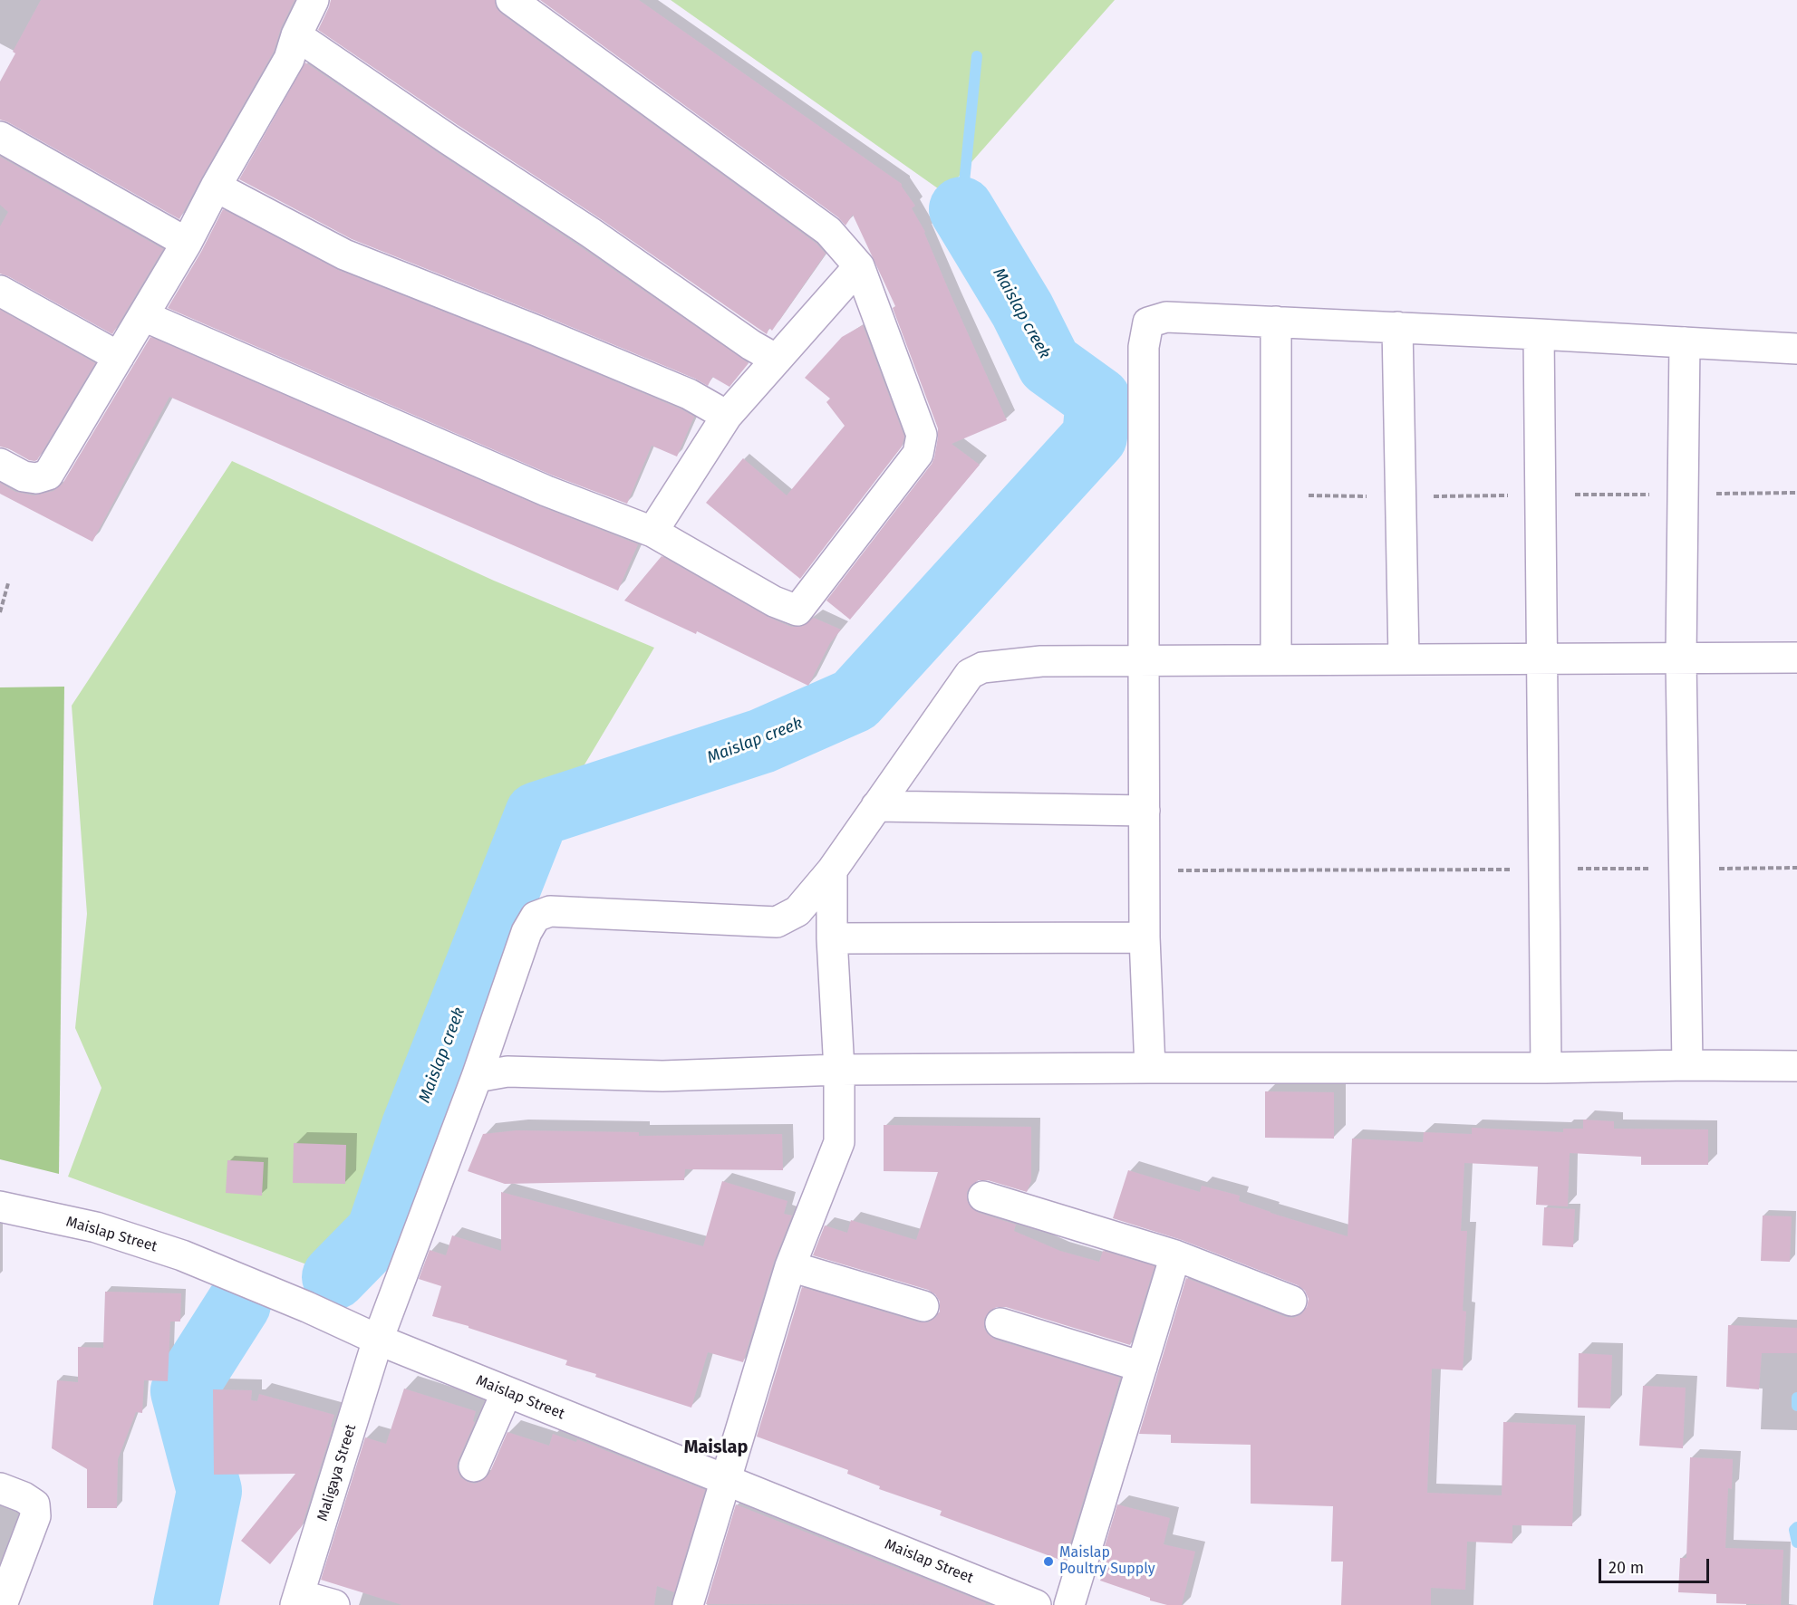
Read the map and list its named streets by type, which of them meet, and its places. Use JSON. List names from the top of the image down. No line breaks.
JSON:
{"streets":{"street":["Maislap Street","Maligaya Street"]},"crossings":[["Maislap Street","Maligaya Street"]],"districts":["Maislap"],"water":["Maislap creek"],"places":["Maislap Poultry Supply"],"scale_bar":"20 m"}
